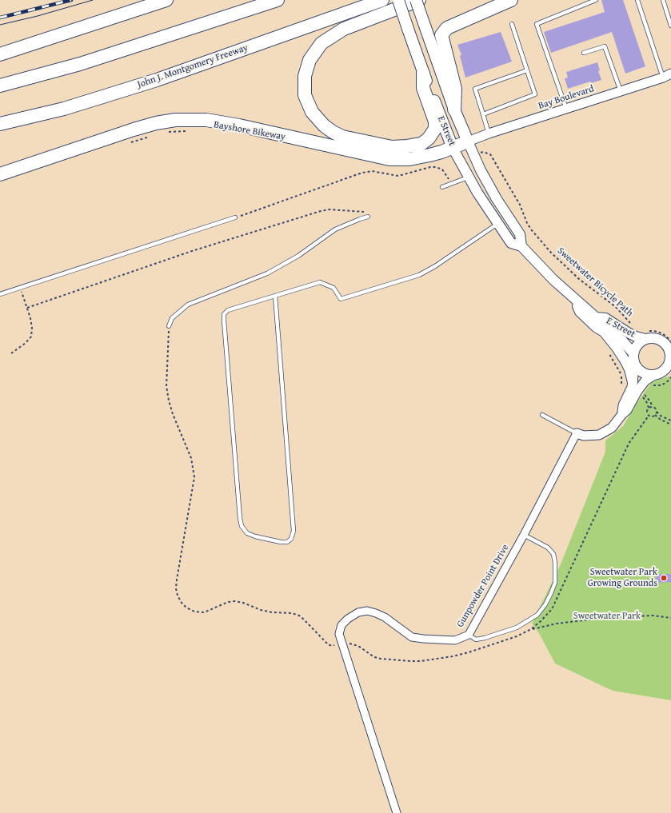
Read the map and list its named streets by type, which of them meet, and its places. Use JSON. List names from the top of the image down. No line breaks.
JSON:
{"streets":{"highway":["John J. Montgomery Freeway"],"main road":["E Street"],"street":["Bay Boulevard","Gunpowder Point Drive"],"path":["Sweetwater Bicycle Path"]},"crossings":[["Bay Boulevard","E Street"]],"parks":["Sweetwater Park"],"places":["Sweetwater Park Growing Grounds"]}
